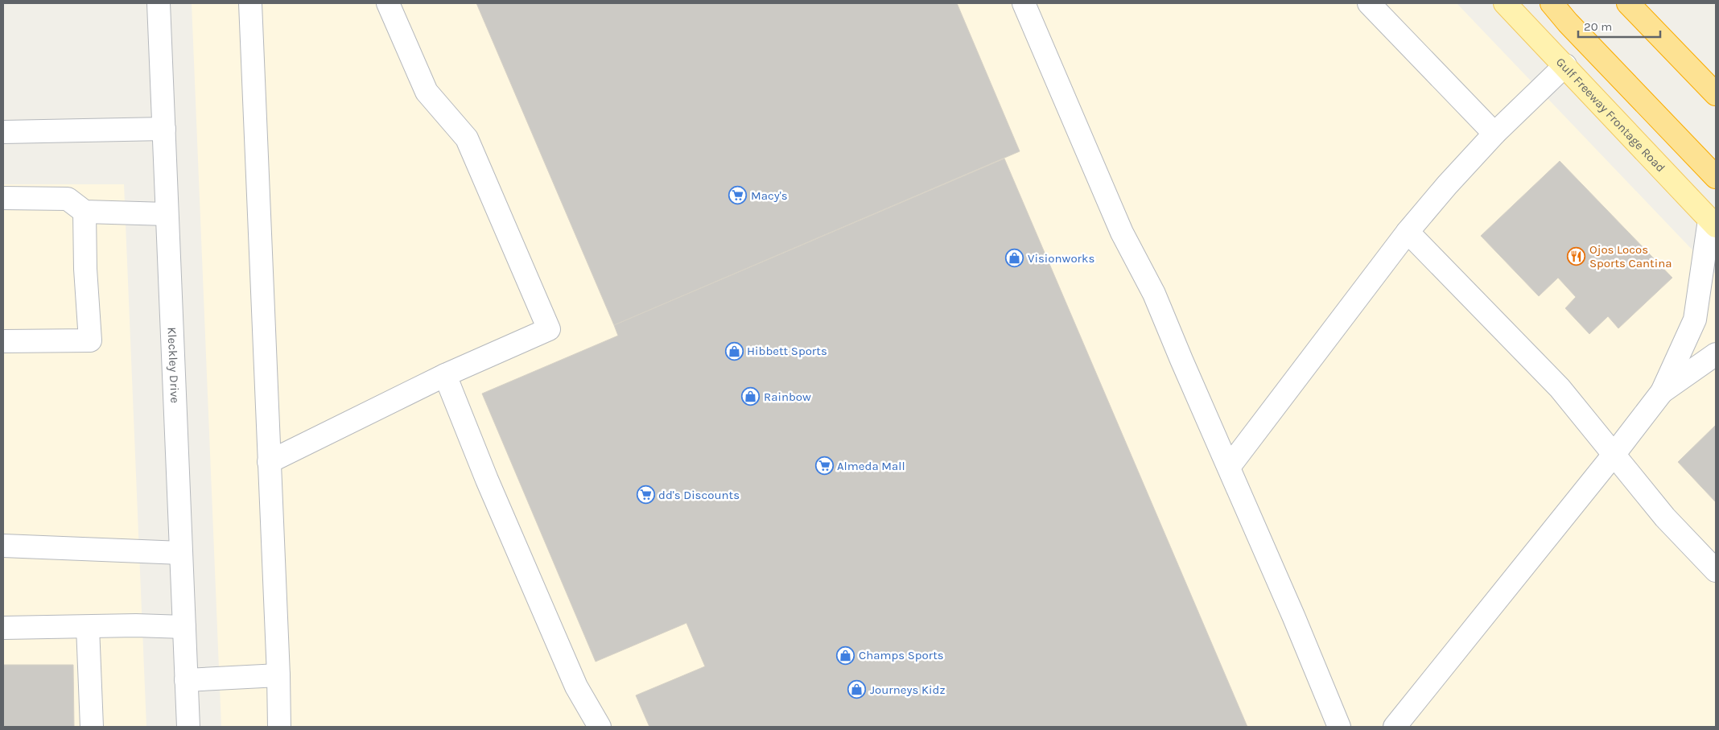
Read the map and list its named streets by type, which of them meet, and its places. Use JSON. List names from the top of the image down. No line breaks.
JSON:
{"streets":{"main road":["Gulf Freeway Frontage Road"],"street":["Kleckley Drive"]},"places":{"supermarket":["Macy's","Almeda Mall","dd's Discounts"],"restaurant":["Ojos Locos Sports Cantina"],"shop":["Visionworks","Hibbett Sports","Rainbow","Champs Sports","Journeys Kidz"]},"scale_bar":"20 m"}
